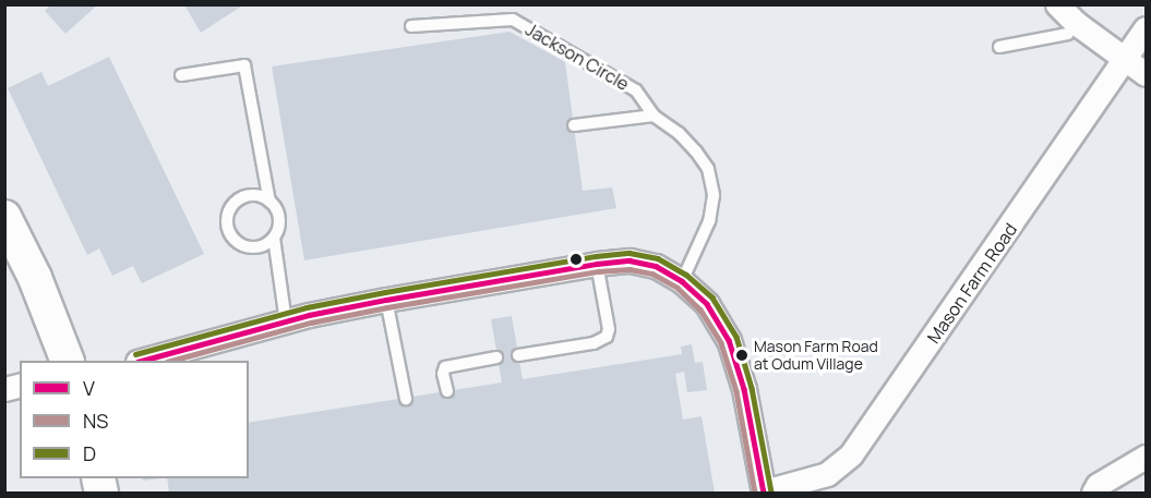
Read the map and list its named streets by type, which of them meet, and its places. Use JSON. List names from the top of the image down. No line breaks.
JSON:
{"streets":{"street":["Mason Farm Road"],"lane":["Jackson Circle"]},"places":["Mason Farm Road at Odum Village"],"lines":["transit line D","transit line V","transit line NS"],"legend":["V","NS","D"]}
